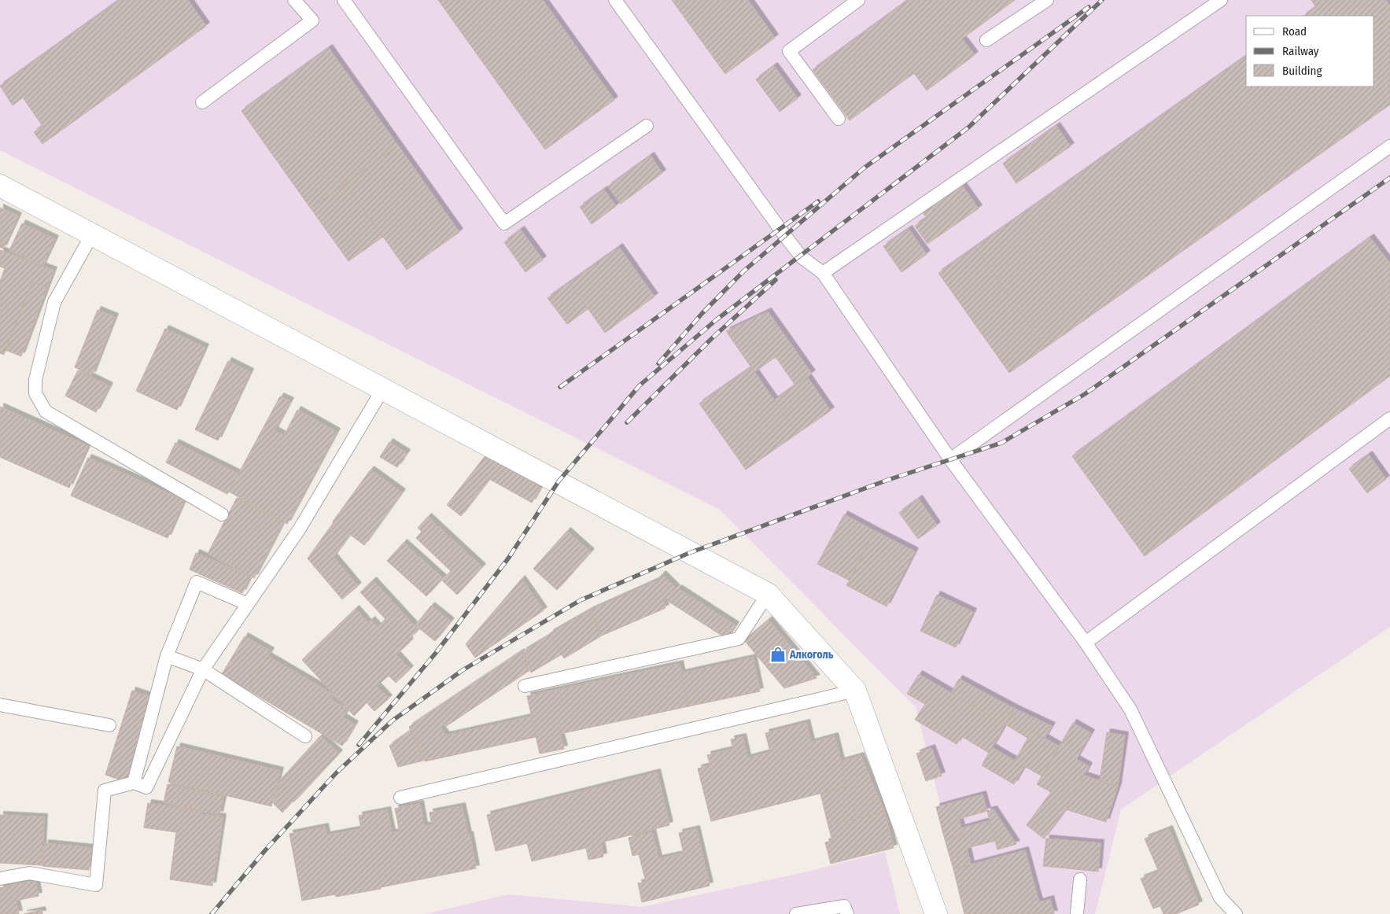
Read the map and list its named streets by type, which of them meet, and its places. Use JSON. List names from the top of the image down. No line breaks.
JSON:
{"places":{"shop":["Алкоголь"]},"legend":["Road","Railway","Building"]}
